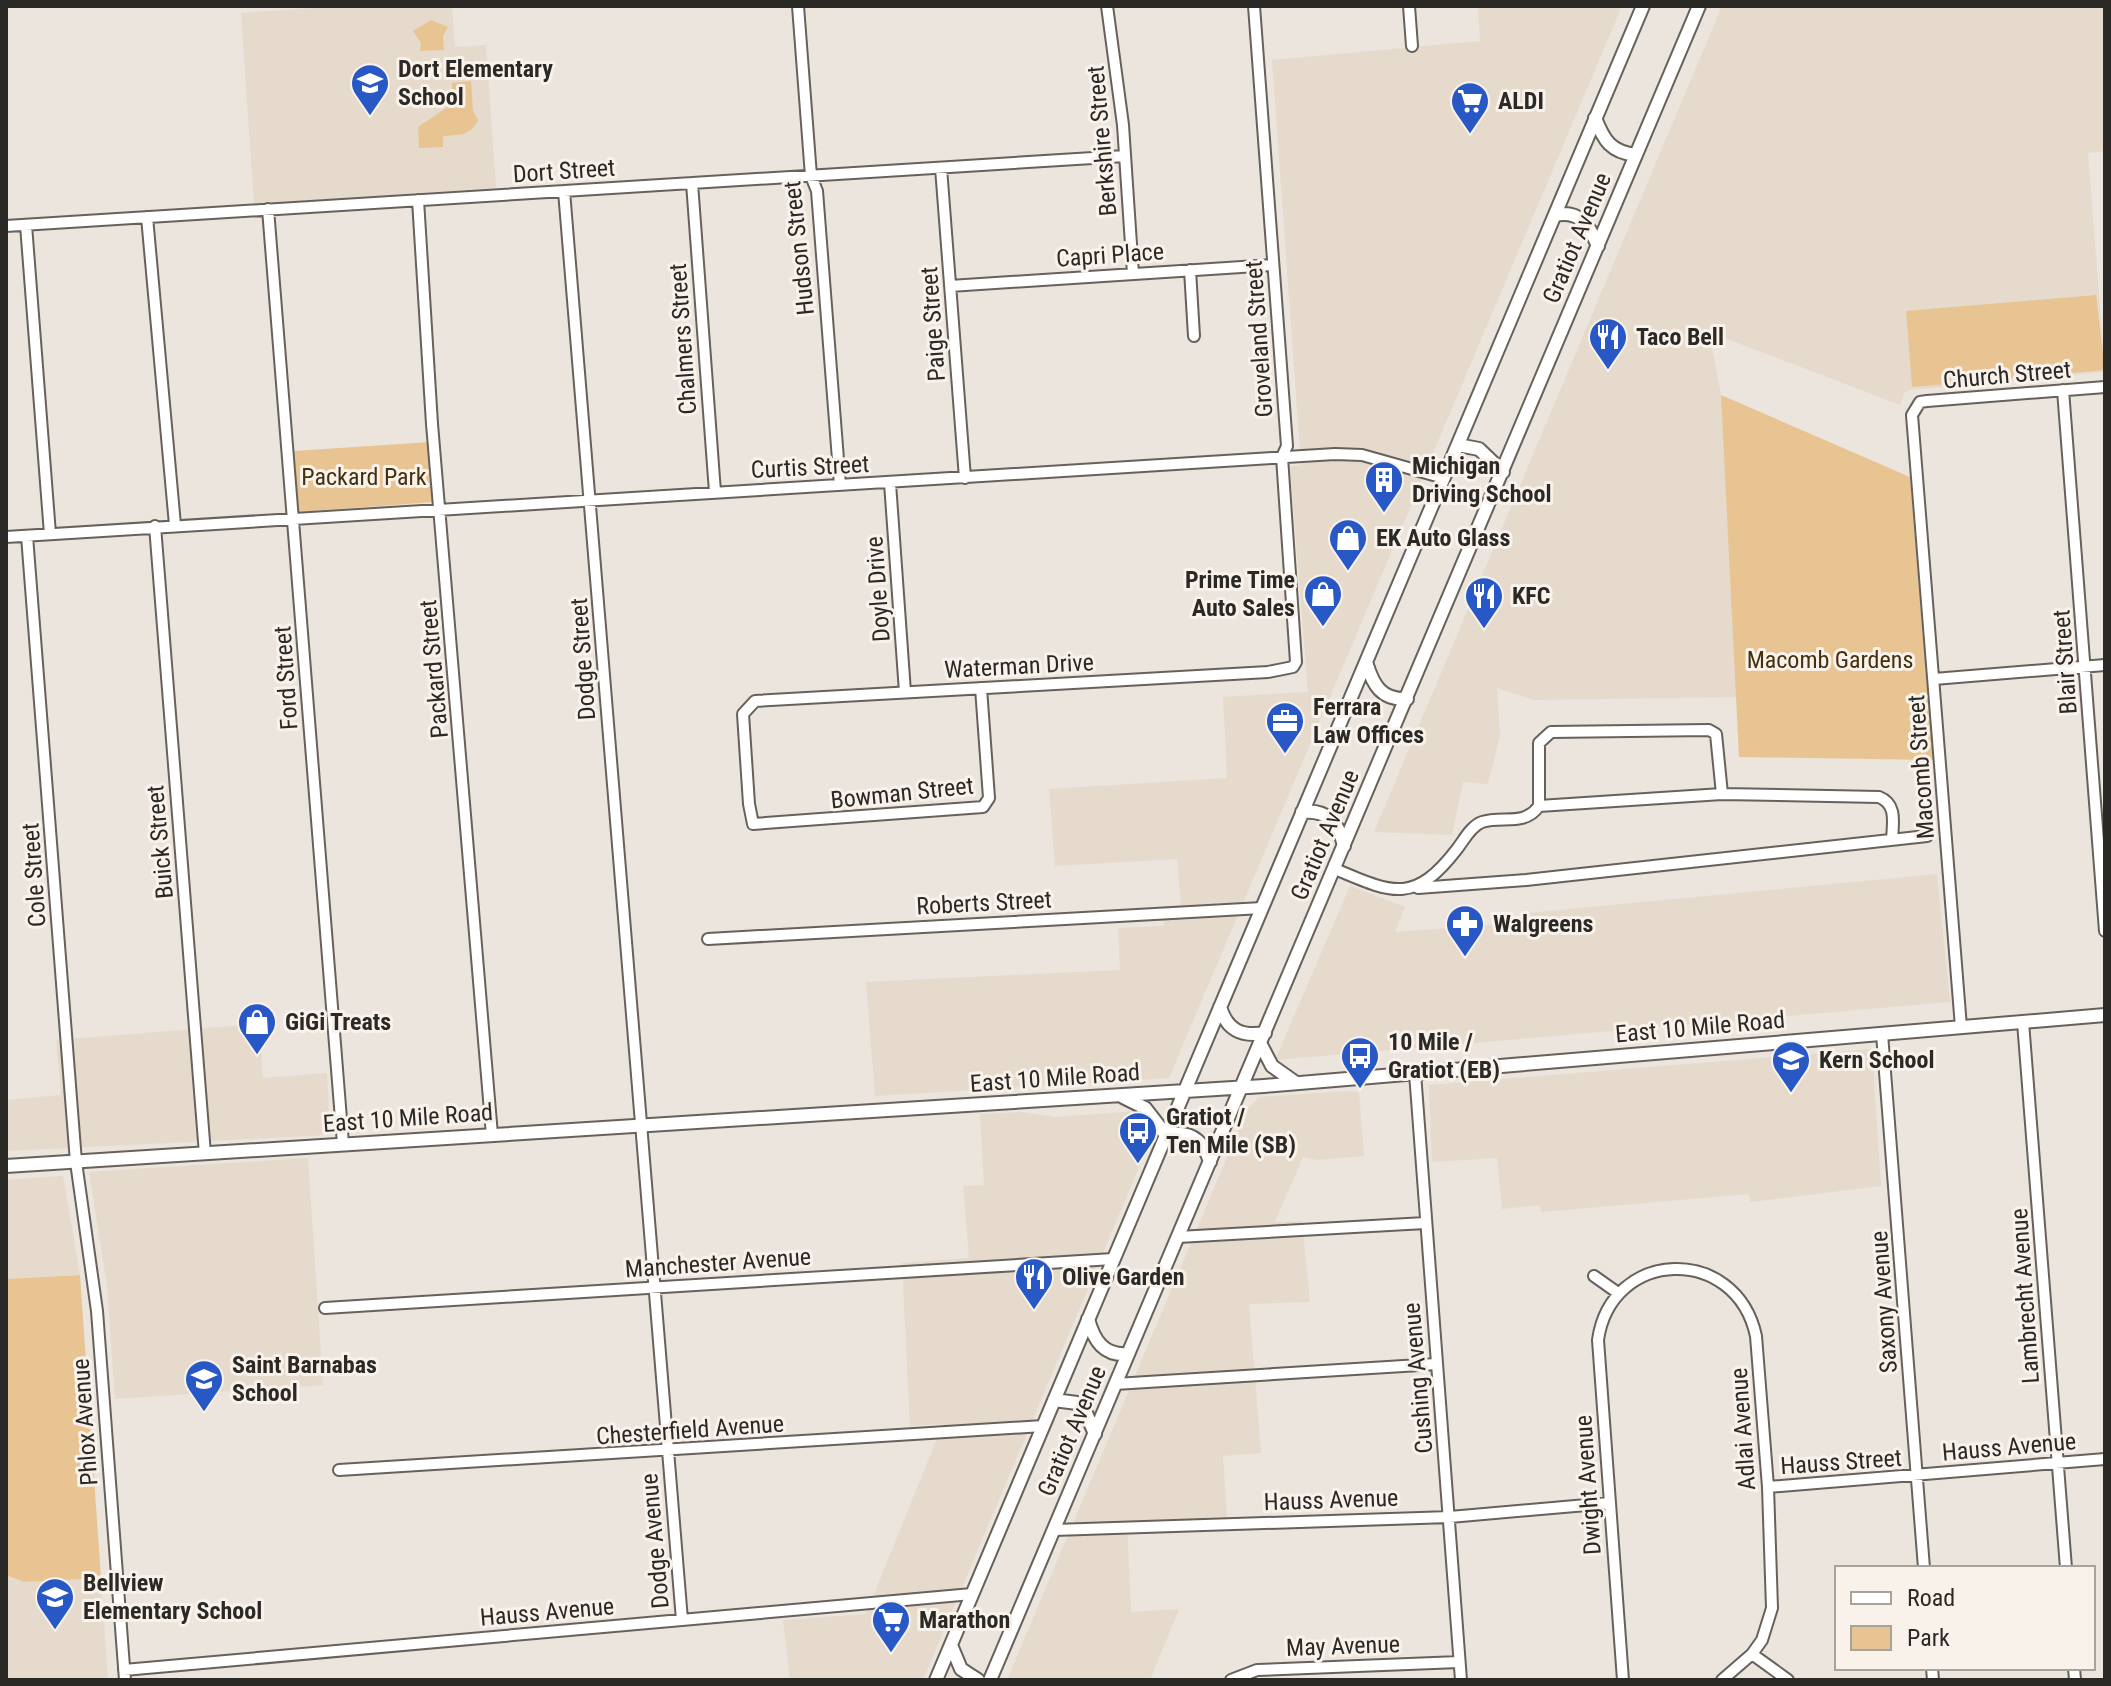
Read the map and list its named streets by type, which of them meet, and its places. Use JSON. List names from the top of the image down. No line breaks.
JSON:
{"streets":{"main road":["Gratiot Avenue","East 10 Mile Road"],"street":["Berkshire Street","Dort Street","Hudson Street","Capri Place","Paige Street","Chalmers Street","Groveland Street","Church Street","Curtis Street","Doyle Drive","Dodge Street","Blair Street","Waterman Drive","Packard Street","Ford Street","Macomb Street","Bowman Street","Buick Street","Cole Street","Roberts Street","Manchester Avenue","Lambrecht Avenue","Saxony Avenue","Cushing Avenue","Phlox Avenue","Adlai Avenue","Chesterfield Avenue","Hauss Avenue","Hauss Street","Dwight Avenue","Dodge Avenue","May Avenue"]},"crossings":[["Berkshire Street","Dort Street"],["Berkshire Street","Capri Place"],["Dort Street","Hudson Street"],["Dort Street","Paige Street"],["Dort Street","Chalmers Street"],["Dort Street","Dodge Street"],["Dort Street","Packard Street"],["Dort Street","Ford Street"],["Gratiot Avenue","Curtis Street"],["Gratiot Avenue","Roberts Street"],["Gratiot Avenue","East 10 Mile Road"],["Gratiot Avenue","Manchester Avenue"],["Gratiot Avenue","Chesterfield Avenue"],["Gratiot Avenue","Hauss Avenue"],["Hudson Street","Curtis Street"],["Capri Place","Paige Street"],["Capri Place","Groveland Street"],["Paige Street","Curtis Street"],["Chalmers Street","Curtis Street"],["Groveland Street","Curtis Street"],["Groveland Street","Waterman Drive"],["Church Street","Blair Street"],["Church Street","Macomb Street"],["Curtis Street","Doyle Drive"],["Curtis Street","Dodge Street"],["Curtis Street","Packard Street"],["Curtis Street","Ford Street"],["Curtis Street","Buick Street"],["Curtis Street","Cole Street"],["Doyle Drive","Waterman Drive"],["Dodge Street","East 10 Mile Road"],["Dodge Street","Dodge Avenue"],["Waterman Drive","Bowman Street"],["Packard Street","East 10 Mile Road"],["Ford Street","East 10 Mile Road"],["Macomb Street","East 10 Mile Road"],["Buick Street","East 10 Mile Road"],["Cole Street","East 10 Mile Road"],["Cole Street","Phlox Avenue"],["East 10 Mile Road","Lambrecht Avenue"],["East 10 Mile Road","Saxony Avenue"],["East 10 Mile Road","Cushing Avenue"],["East 10 Mile Road","Phlox Avenue"],["East 10 Mile Road","Dodge Avenue"],["Manchester Avenue","Dodge Avenue"],["Lambrecht Avenue","Hauss Avenue"],["Saxony Avenue","Hauss Avenue"],["Saxony Avenue","Hauss Street"],["Cushing Avenue","Hauss Avenue"],["Cushing Avenue","May Avenue"],["Phlox Avenue","Hauss Avenue"],["Adlai Avenue","Hauss Street"],["Adlai Avenue","Dwight Avenue"],["Chesterfield Avenue","Dodge Avenue"],["Hauss Avenue","Hauss Street"],["Hauss Avenue","Dwight Avenue"],["Hauss Avenue","Dodge Avenue"]],"parks":["Packard Park","Macomb Gardens"],"places":{"school or university":["Dort Elementary School","Kern School","Saint Barnabas School","Bellview Elementary School"],"supermarket":["ALDI","Marathon"],"restaurant":["Taco Bell","KFC","Olive Garden"],"building":["Michigan Driving School"],"shop":["EK Auto Glass","Prime Time Auto Sales","GiGi Treats"],"office":["Ferrara Law Offices"],"pharmacy":["Walgreens"],"bus stop":["10 Mile / Gratiot (EB)","Gratiot / Ten Mile (SB)"]},"legend":["Road","Park"]}
